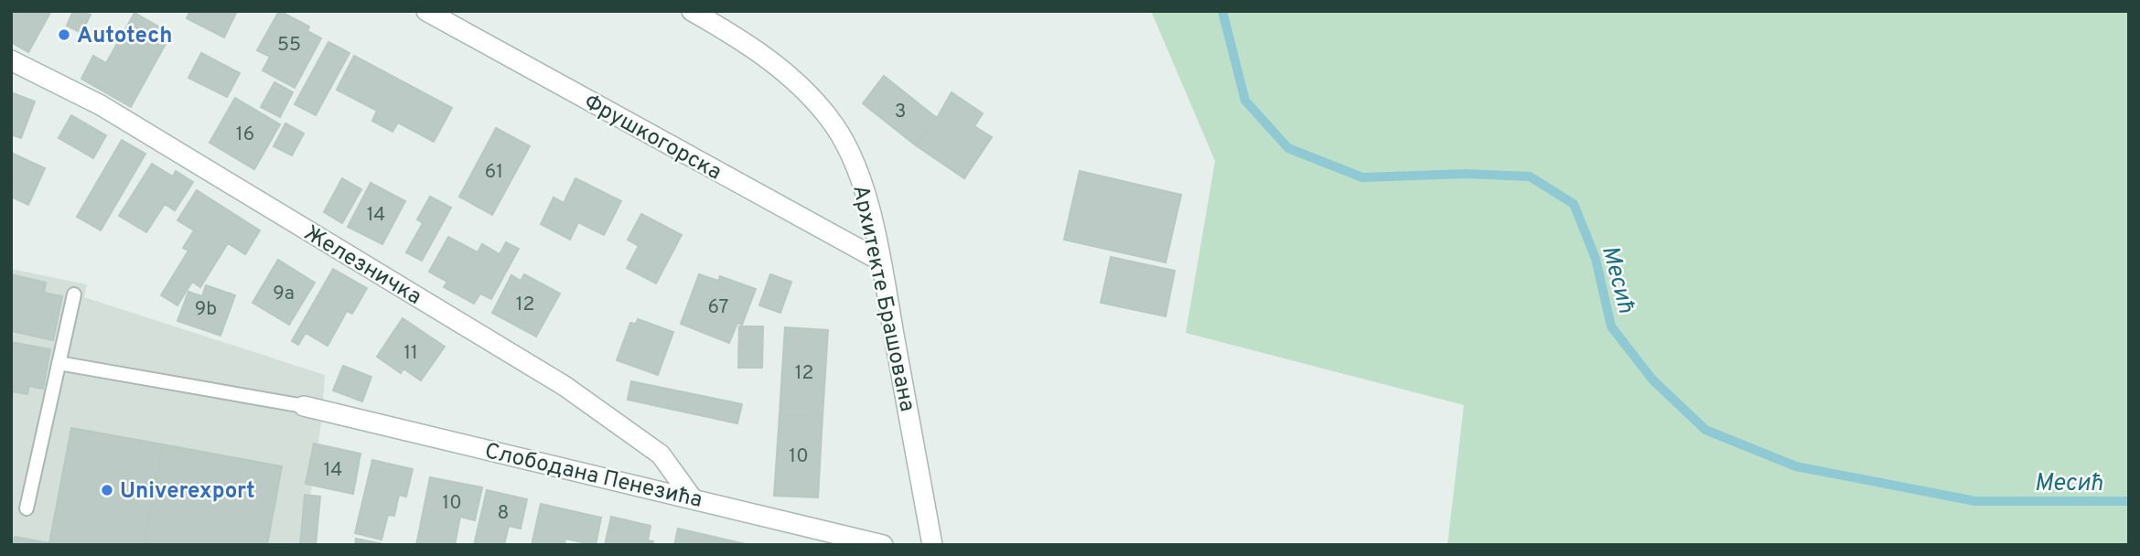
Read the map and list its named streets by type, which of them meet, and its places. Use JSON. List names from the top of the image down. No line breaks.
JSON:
{"streets":{"street":["Фрушкогорска","Железничка","Архитекте Брашована","Слободана Пенезића"]},"crossings":[["Фрушкогорска","Архитекте Брашована"],["Железничка","Слободана Пенезића"]],"water":["Месић"],"places":["Autotech","Univerexport"],"house_numbers":["55","3","16","61","14","9a","12","67","9b","11","12","10","14","10","8"]}
